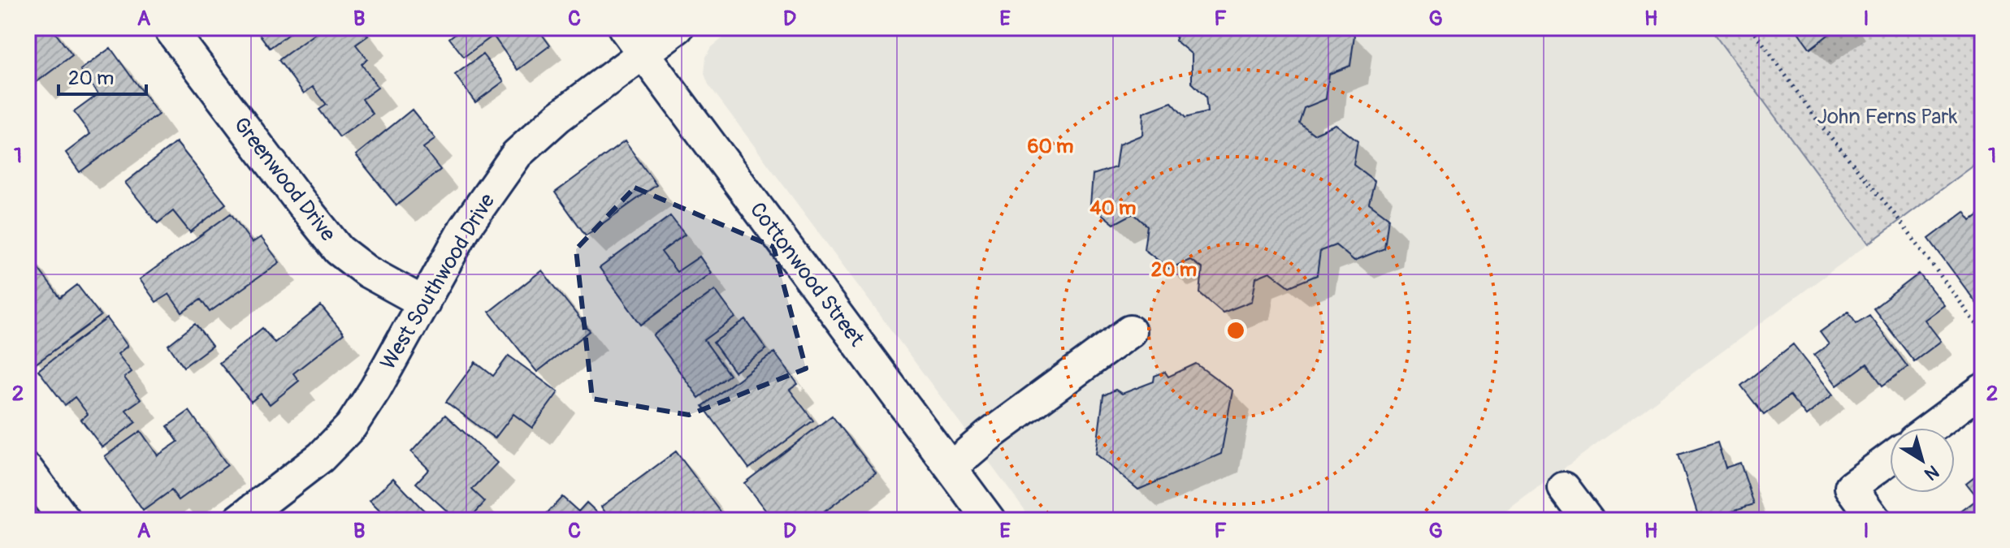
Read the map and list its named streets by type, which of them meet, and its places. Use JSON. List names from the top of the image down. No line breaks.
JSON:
{"streets":{"street":["Greenwood Drive","Cottonwood Street","West Southwood Drive"]},"crossings":[["Greenwood Drive","West Southwood Drive"],["Cottonwood Street","West Southwood Drive"]],"parks":["John Ferns Park"],"scale_bar":"20 m","north":"bottom right","grid":{"columns":["A","B","C","D","E","F","G","H","I"],"rows":["1","2"]},"rings":["60 m","40 m","20 m"]}
